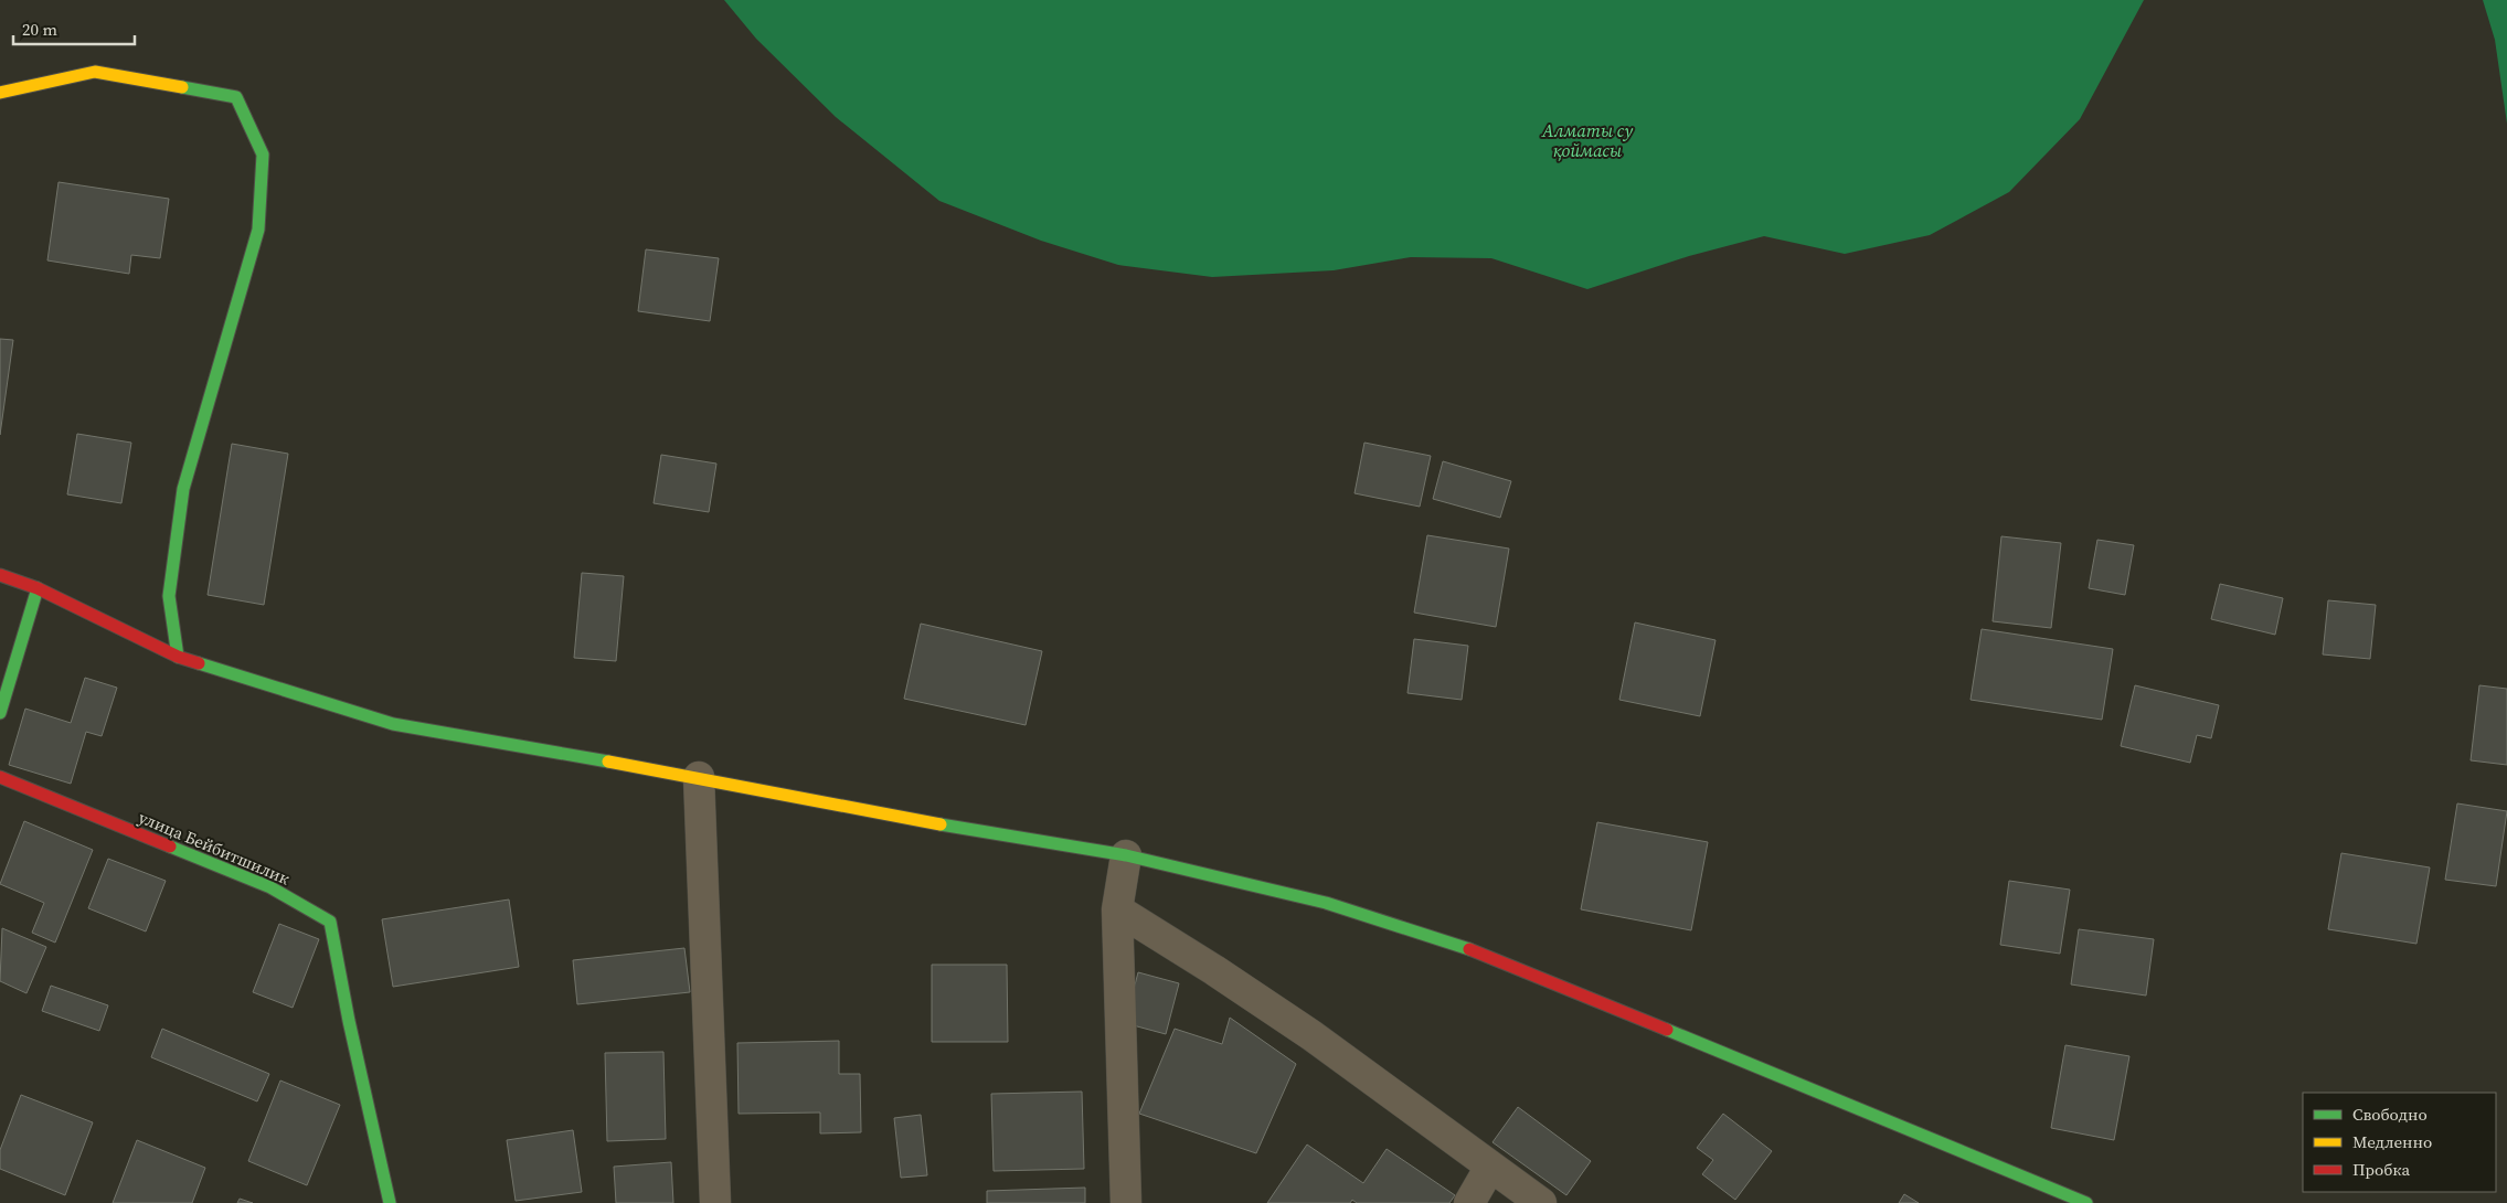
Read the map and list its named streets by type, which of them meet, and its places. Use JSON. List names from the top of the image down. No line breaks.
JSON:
{"streets":{"street":["улица Бейбитшилик"]},"water":["Алматы су қоймасы"],"legend":["Свободно","Медленно","Пробка"],"scale_bar":"20 m"}
